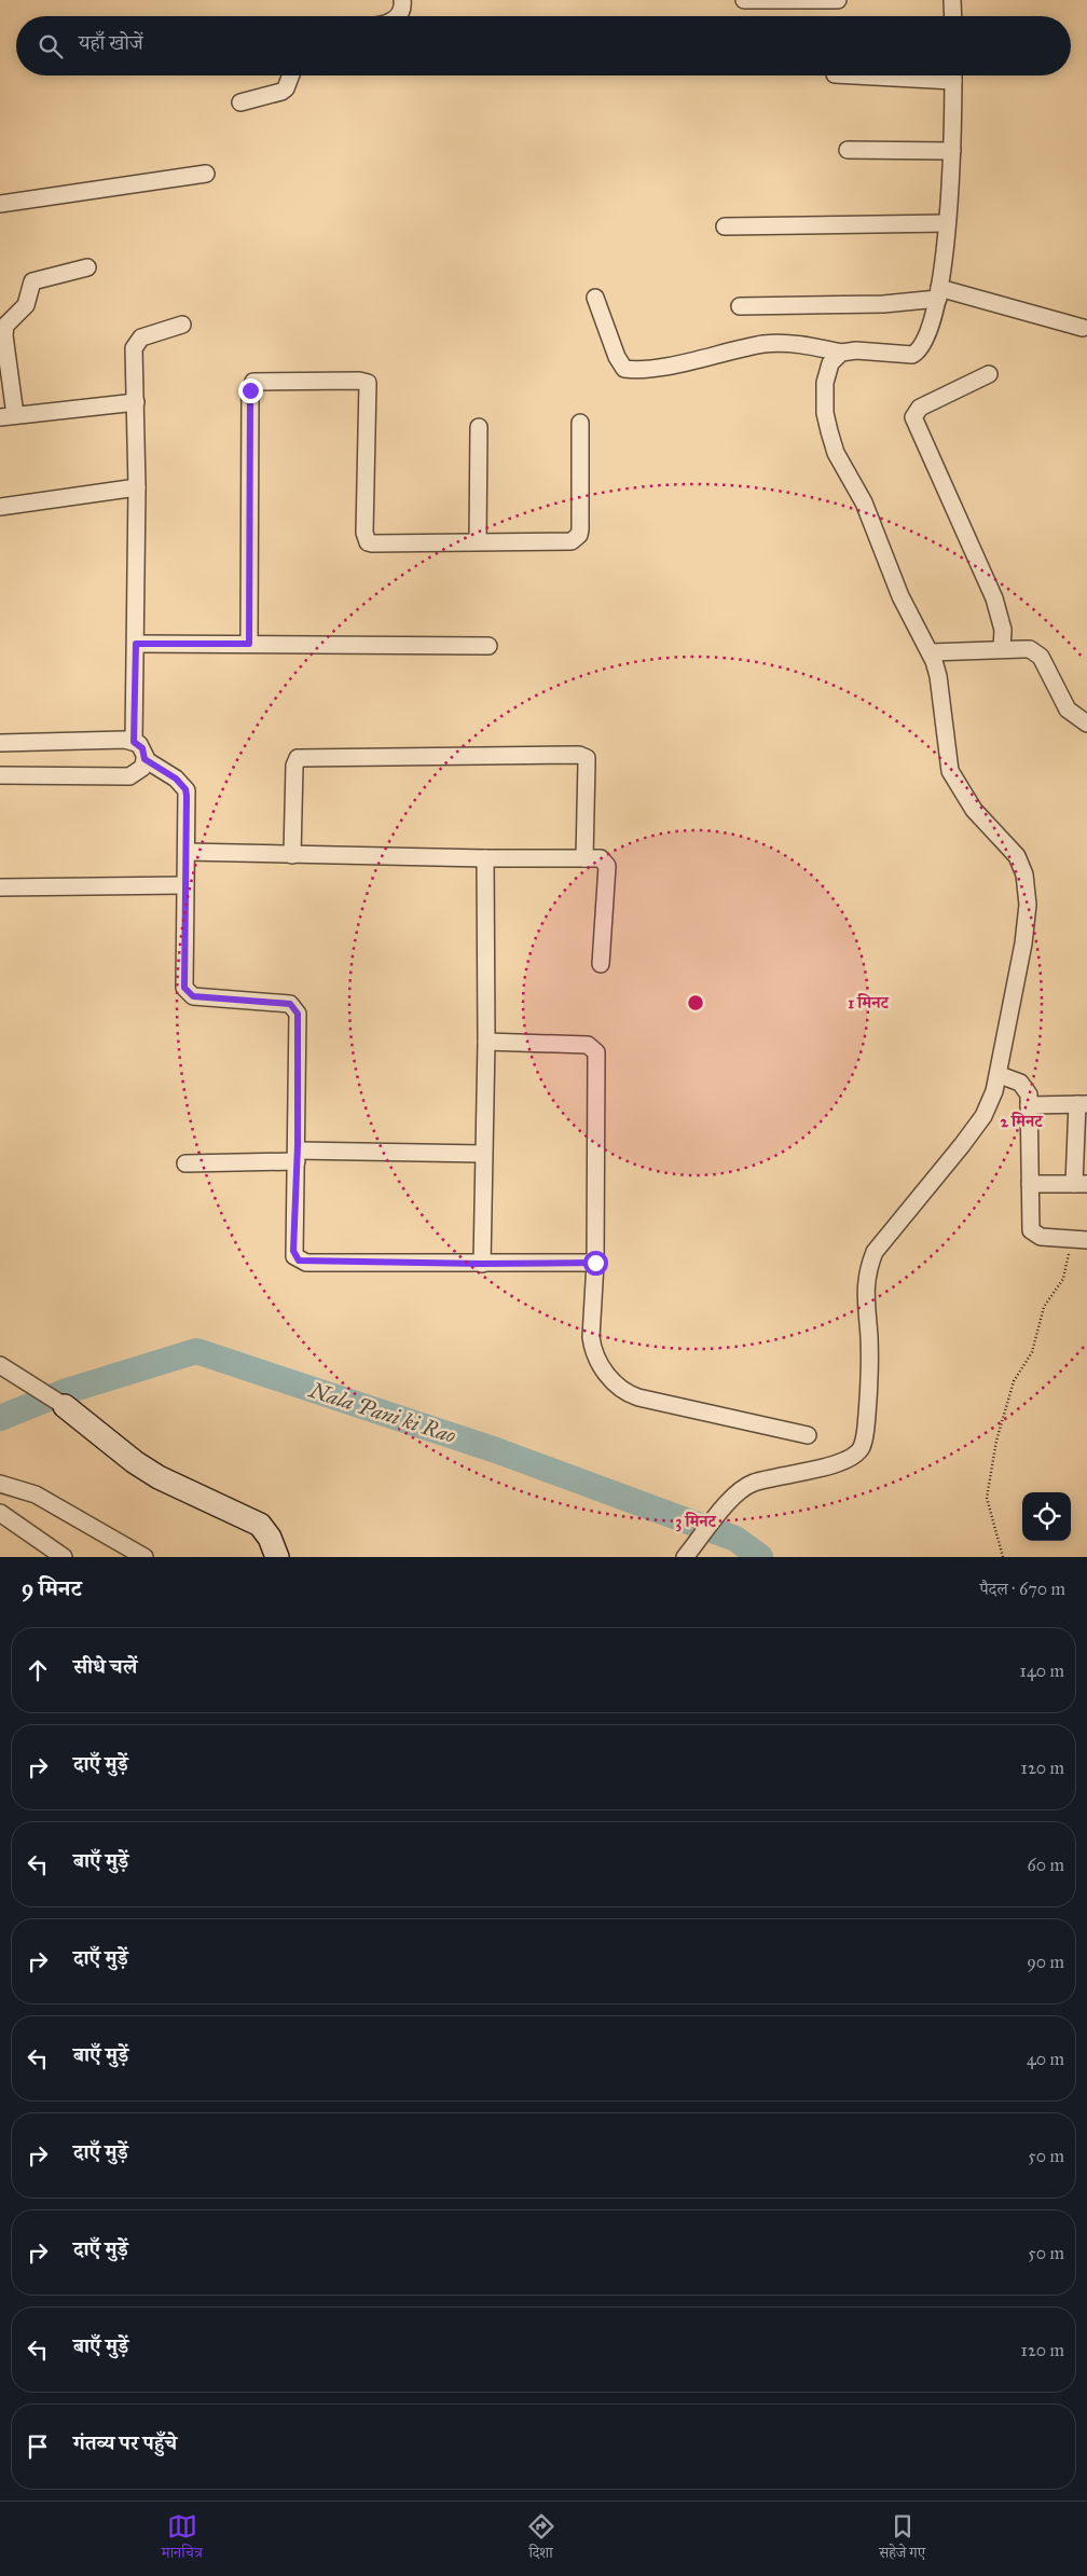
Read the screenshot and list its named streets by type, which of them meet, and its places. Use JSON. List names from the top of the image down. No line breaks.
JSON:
{"water":["Nala Pani ki Rao"],"page":{"search":"यहाँ खोजें","heading":["9 मिनट","पैदल · 670 m"],"list":[["सीधे चलें","140 m"],["दाएँ मुड़ें","120 m"],["बाएँ मुड़ें","60 m"],["दाएँ मुड़ें","90 m"],["बाएँ मुड़ें","40 m"],["दाएँ मुड़ें","50 m"],["दाएँ मुड़ें","50 m"],["बाएँ मुड़ें","120 m"],"गंतव्य पर पहुँचे"],"nav":["मानचित्र","दिशा","सहेजे गए"]},"rings":["1 मिनट","2 मिनट","3 मिनट"]}
